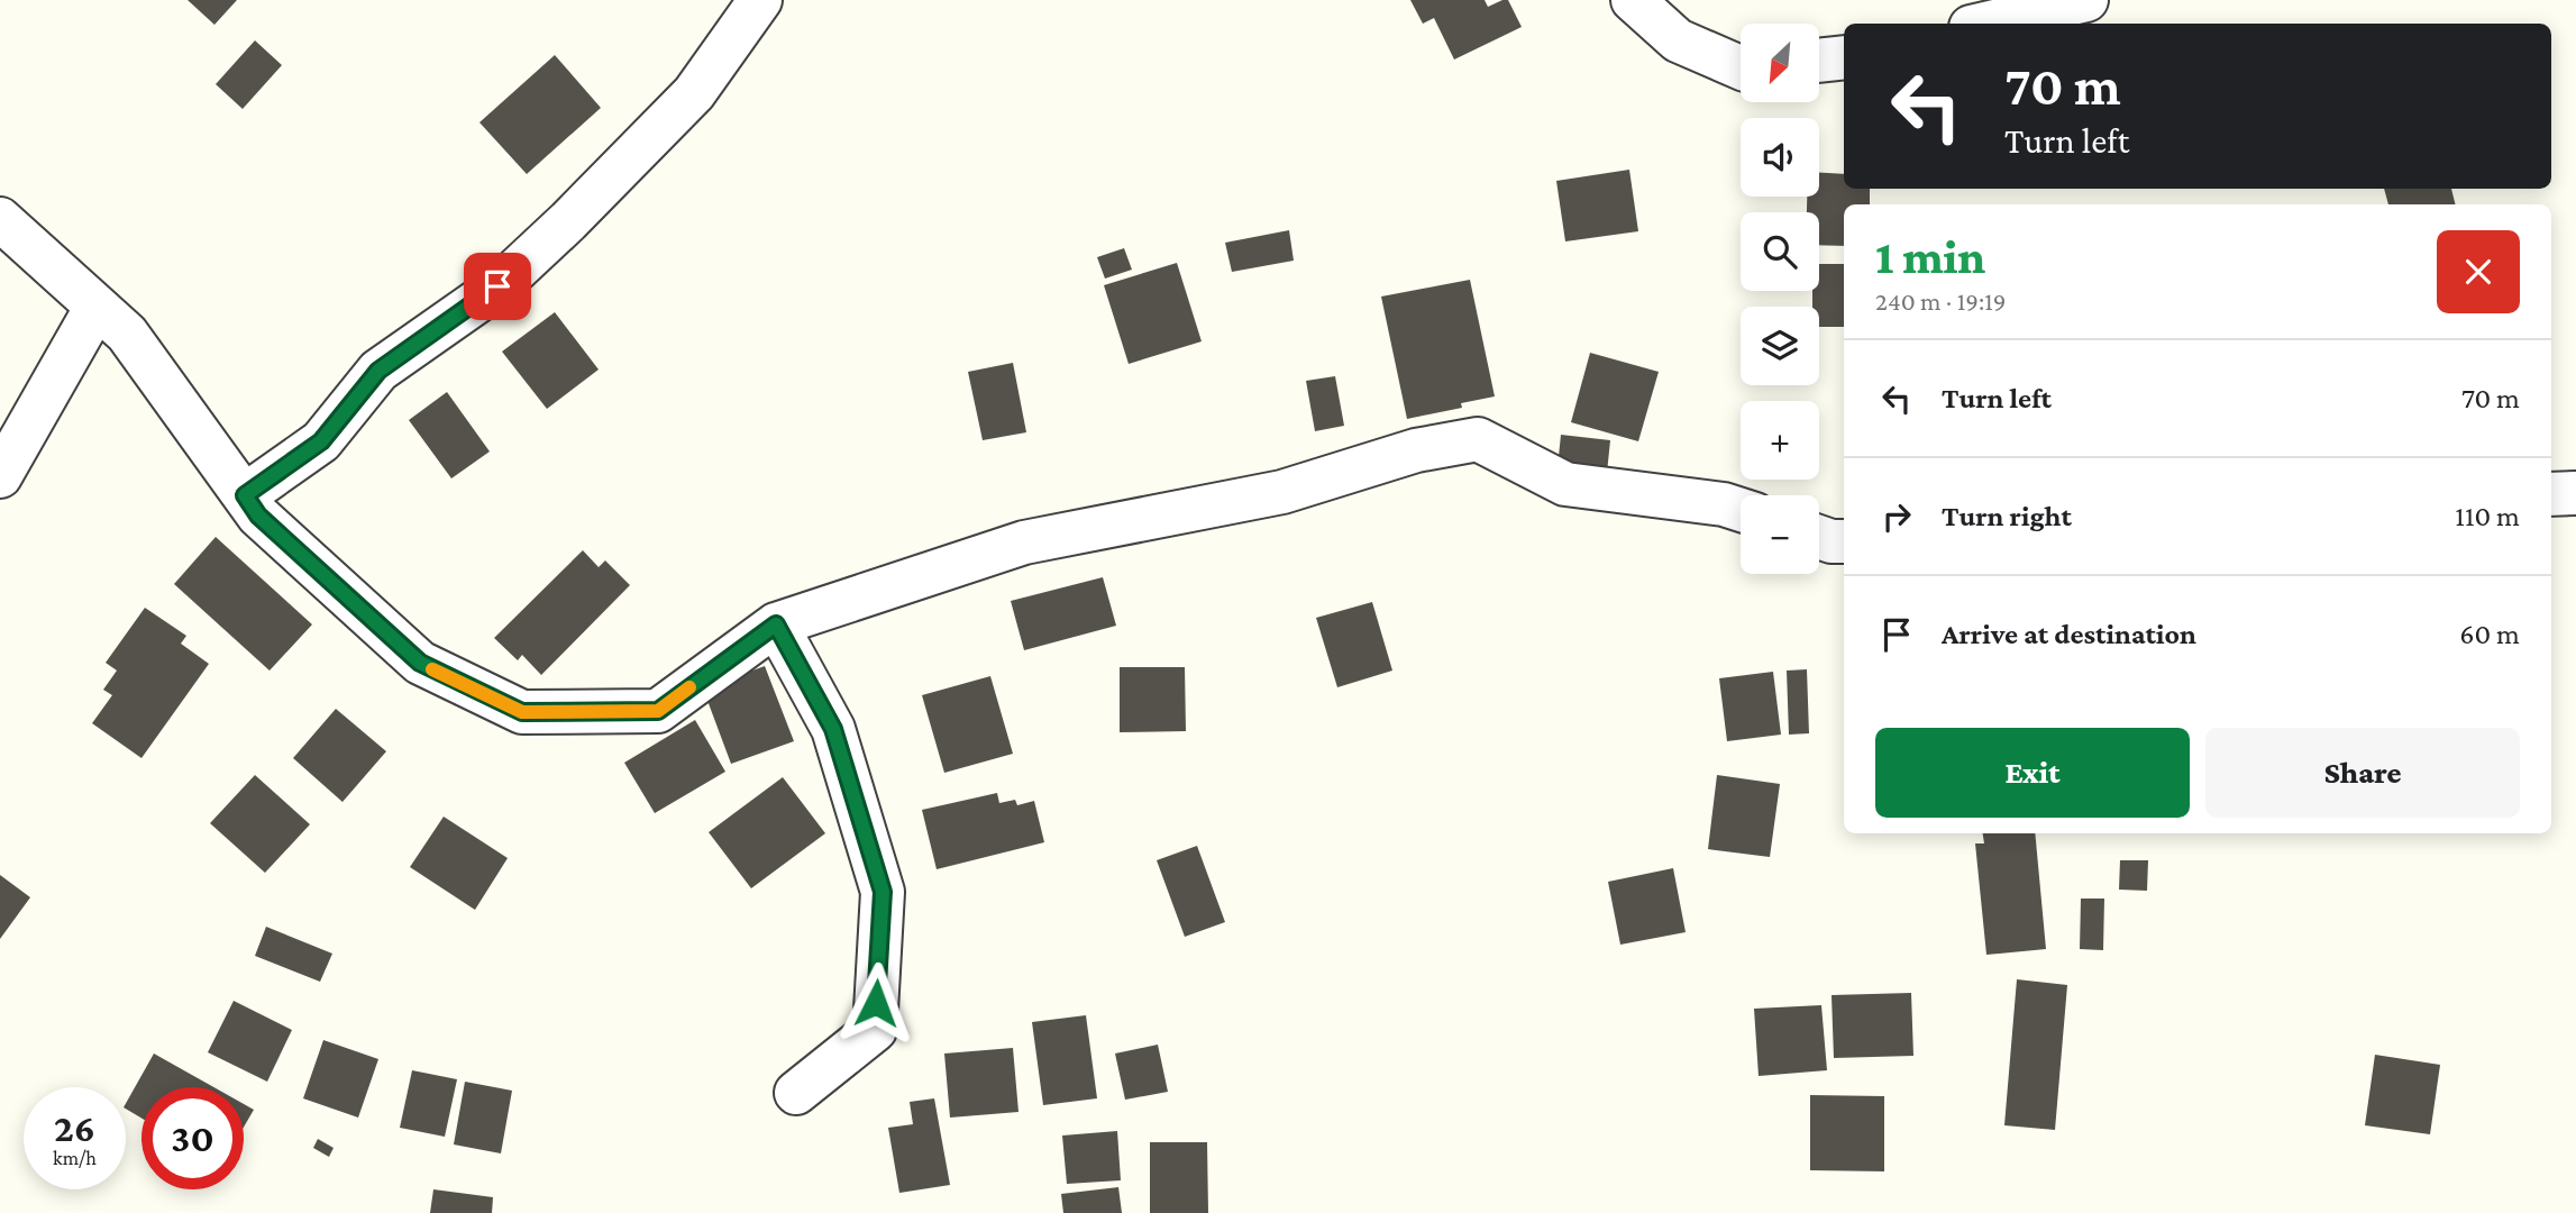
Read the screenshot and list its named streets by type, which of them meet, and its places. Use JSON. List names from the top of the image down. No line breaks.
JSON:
{"north":"bottom left","page":{"map_buttons":["+","−"],"turn":["70 m","Turn left"],"heading":["1 min","240 m · 19:19"],"list":[{"name":"Turn left","value":"70 m"},{"name":"Turn right","value":"110 m"},{"name":"Arrive at destination","value":"60 m"}],"buttons":["Exit","Share"],"speed":"26 km/h","limit":"30"}}
